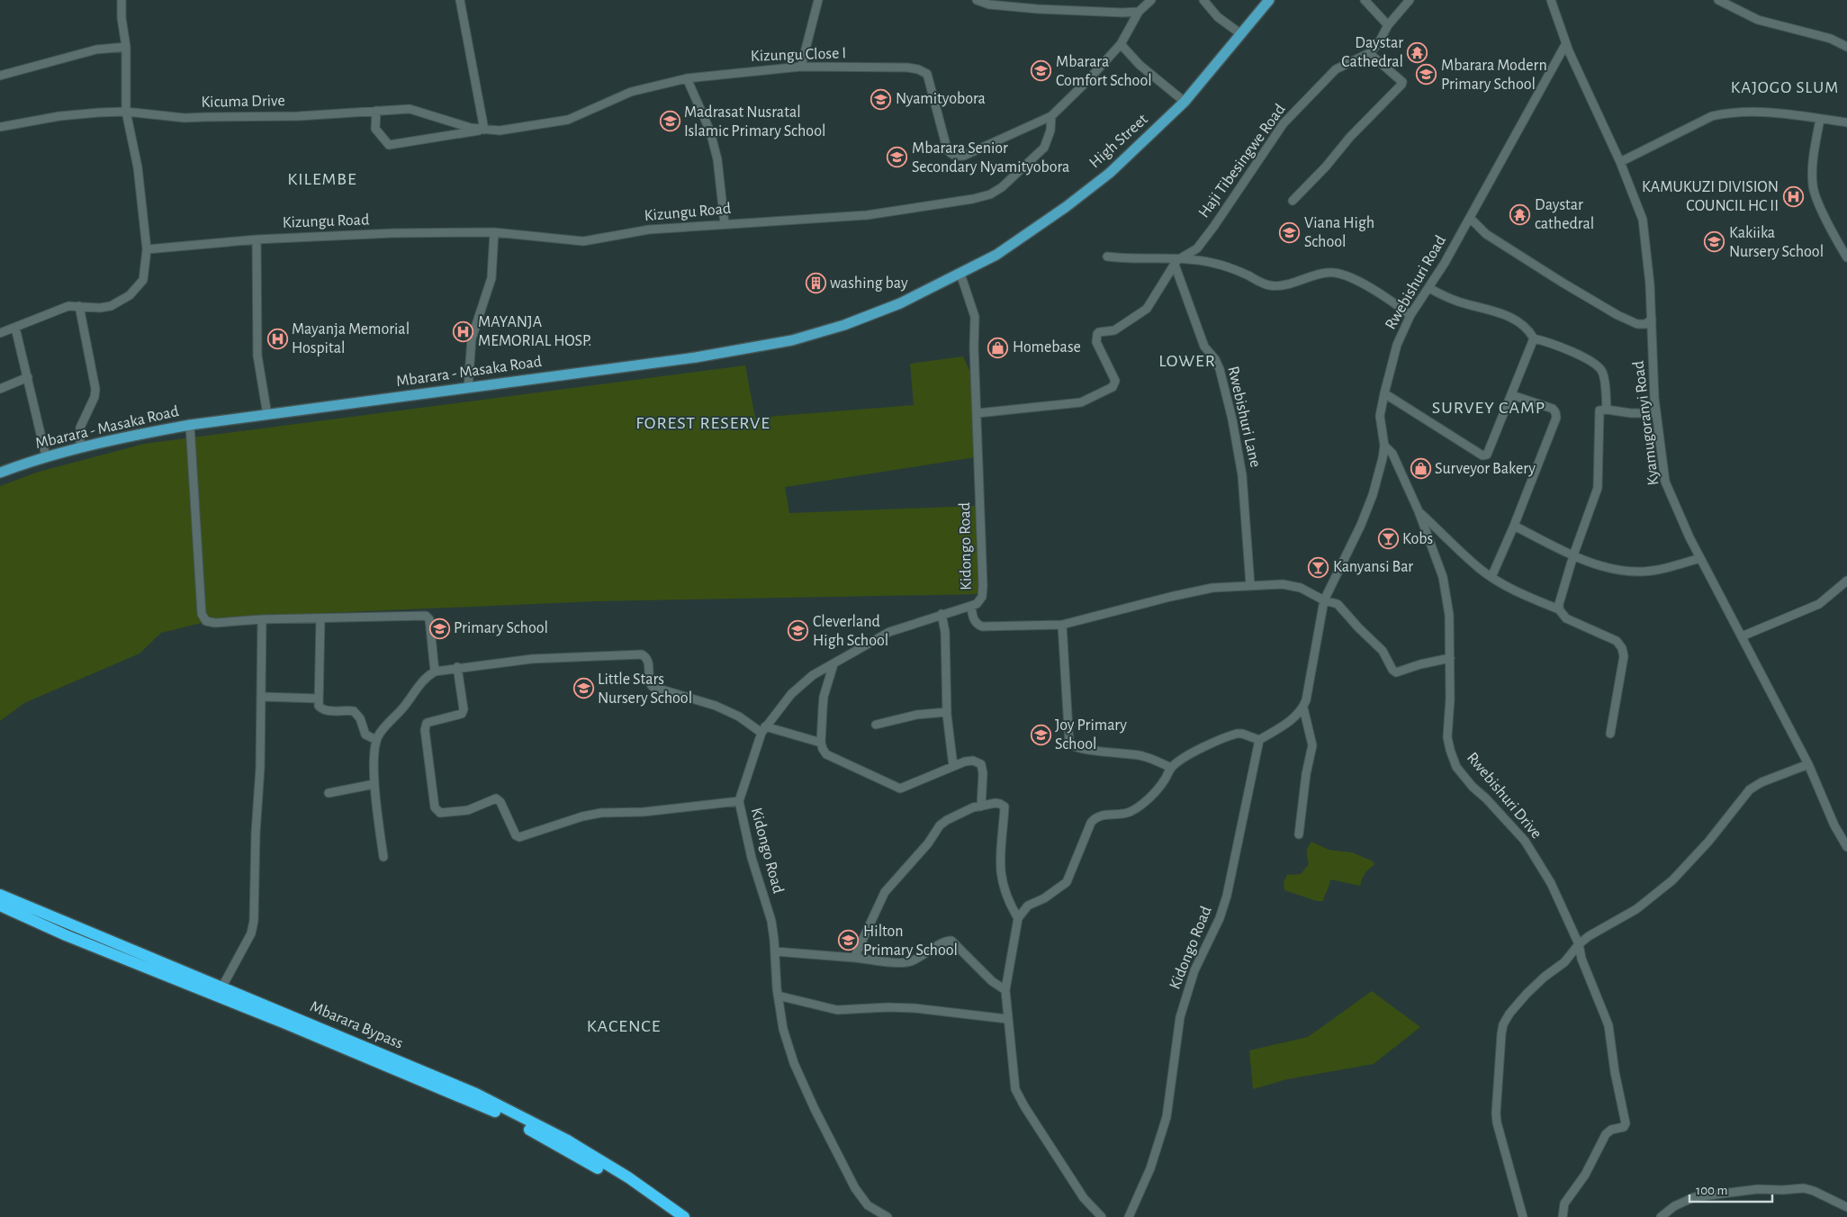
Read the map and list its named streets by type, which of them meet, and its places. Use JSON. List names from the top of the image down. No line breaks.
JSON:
{"streets":{"highway":["Mbarara Bypass"],"main road":["High Street","Mbarara - Masaka Road"],"street":["Kizungu Close I","Kicuma Drive","Haji Tibesingwe Road","Kizungu Road","Rwebishuri Road","Rwebishuri Lane","Kyamugoranyi Road","Kidongo Road","Rwebishuri Drive"]},"crossings":[["Kizungu Close I","Kicuma Drive"],["Kizungu Close I","Kizungu Road"],["High Street","Mbarara - Masaka Road"],["High Street","Kidongo Road"],["Haji Tibesingwe Road","Rwebishuri Lane"],["Rwebishuri Road","Kyamugoranyi Road"],["Rwebishuri Road","Rwebishuri Drive"],["Mbarara - Masaka Road","Kidongo Road"]],"districts":["KAJOGO SLUM","KILEMBE","LOWER","SURVEY CAMP","FOREST RESERVE","KACENCE"],"places":{"temple":["Daystar Cathedral","Daystar cathedral"],"school or university":["Mbarara Comfort School","Mbarara Modern Primary School","Nyamityobora","Madrasat Nusratal Islamic Primary School","Mbarara Senior Secondary Nyamityobora","Viana High School","Kakiika Nursery School","Primary School","Cleverland High School","Little Stars Nursery School","Joy Primary School","Hilton Primary School"],"hospital":["KAMUKUZI DIVISION COUNCIL HC II","MAYANJA MEMORIAL HOSP.","Mayanja Memorial Hospital"],"building":["washing bay"],"shop":["Homebase","Surveyor Bakery"],"bar":["Kobs","Kanyansi Bar"]},"scale_bar":"100 m"}
